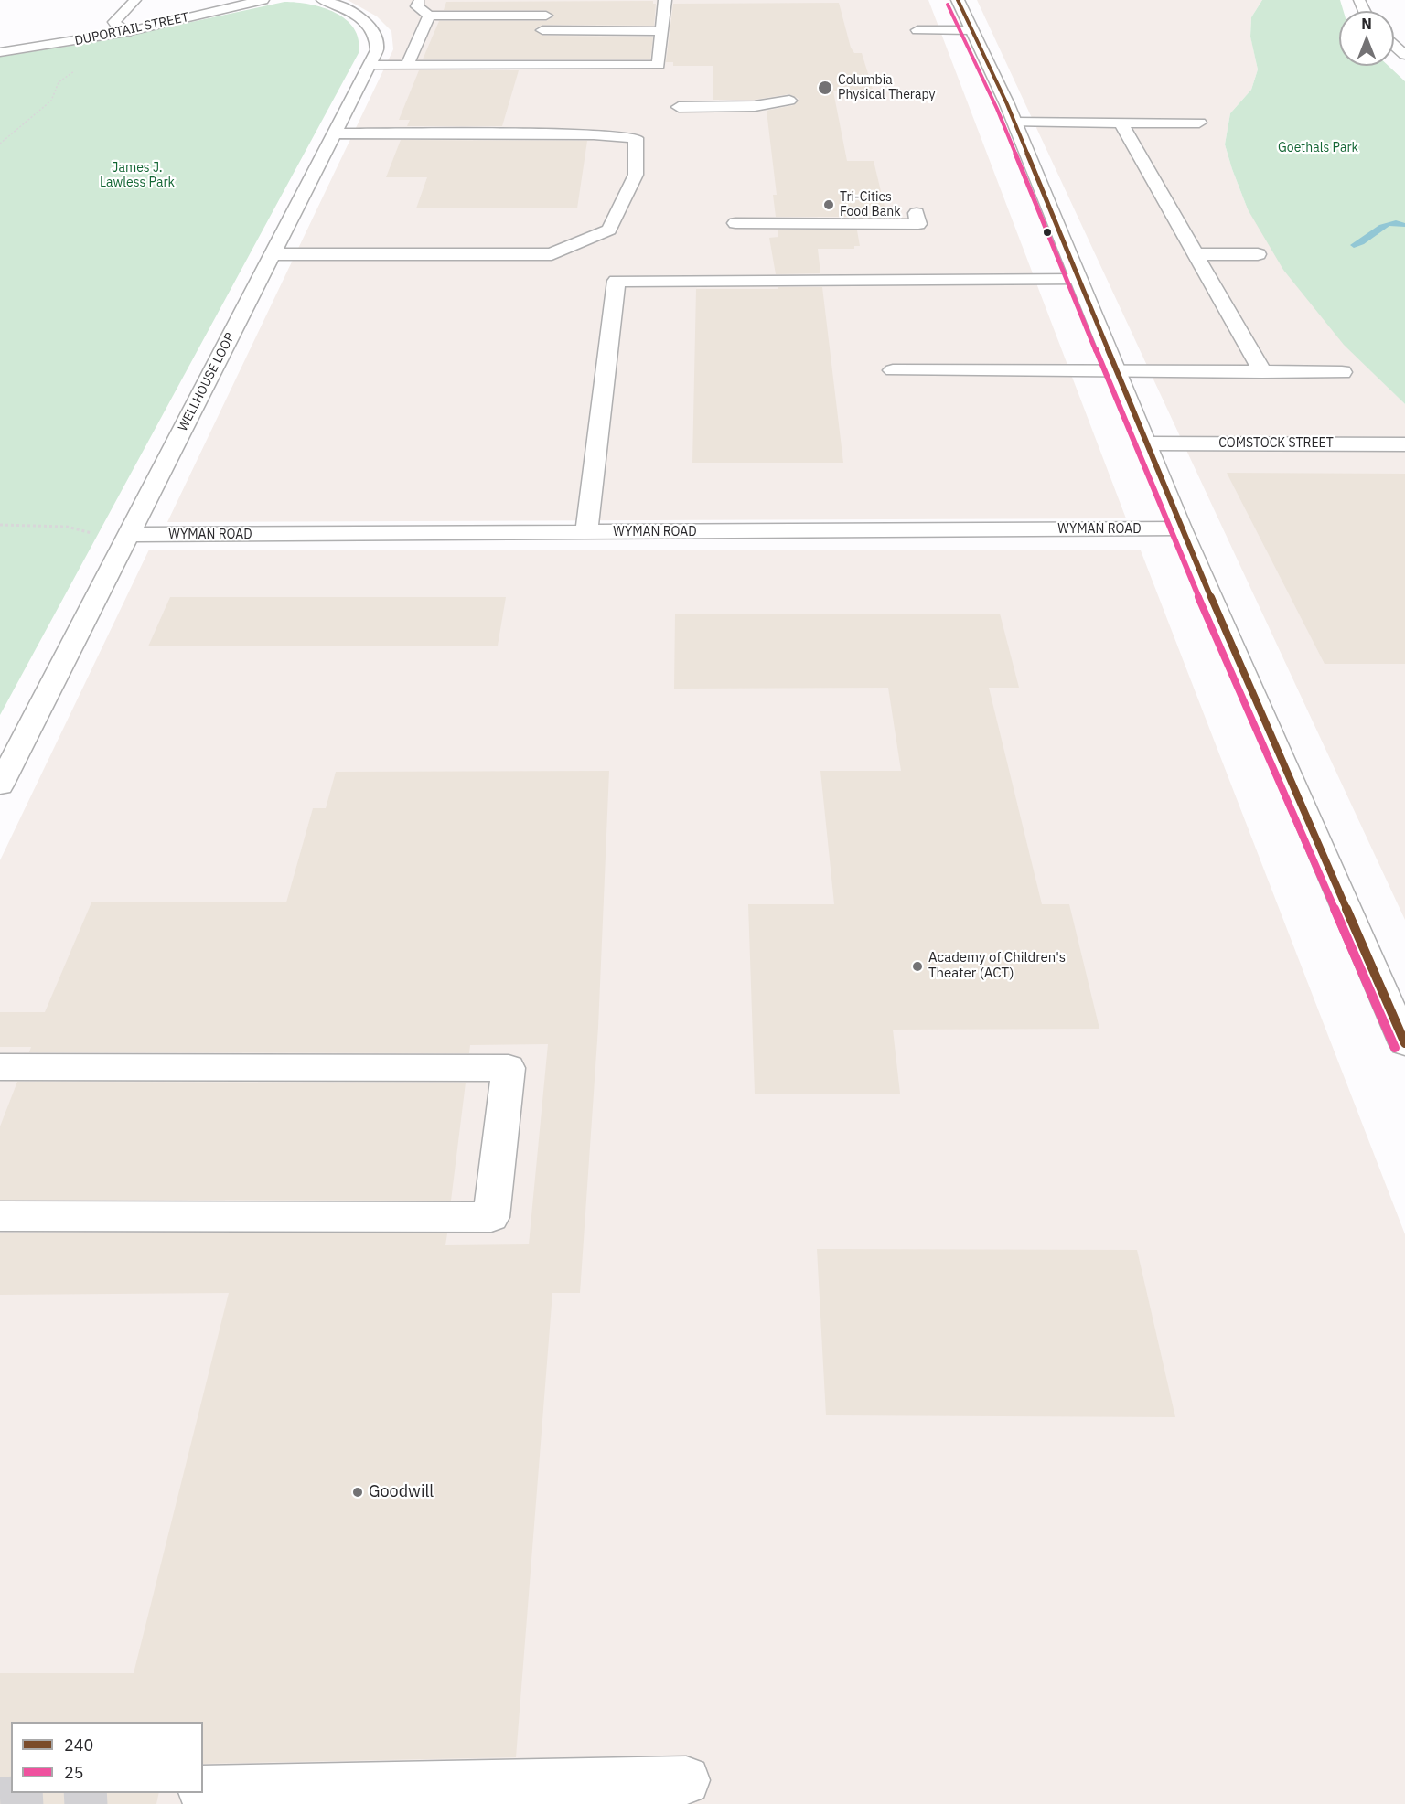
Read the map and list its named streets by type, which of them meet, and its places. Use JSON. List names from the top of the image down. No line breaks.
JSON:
{"streets":{"street":["DUPORTAIL STREET","WELLHOUSE LOOP","COMSTOCK STREET","WYMAN ROAD"]},"crossings":[["WELLHOUSE LOOP","WYMAN ROAD"]],"parks":["Goethals Park","James J. Lawless Park"],"places":["Columbia Physical Therapy","Tri-Cities Food Bank","Academy of Children's Theater (ACT)","Goodwill"],"lines":["transit line 240","transit line 25"],"legend":["240","25"],"north":"top"}
